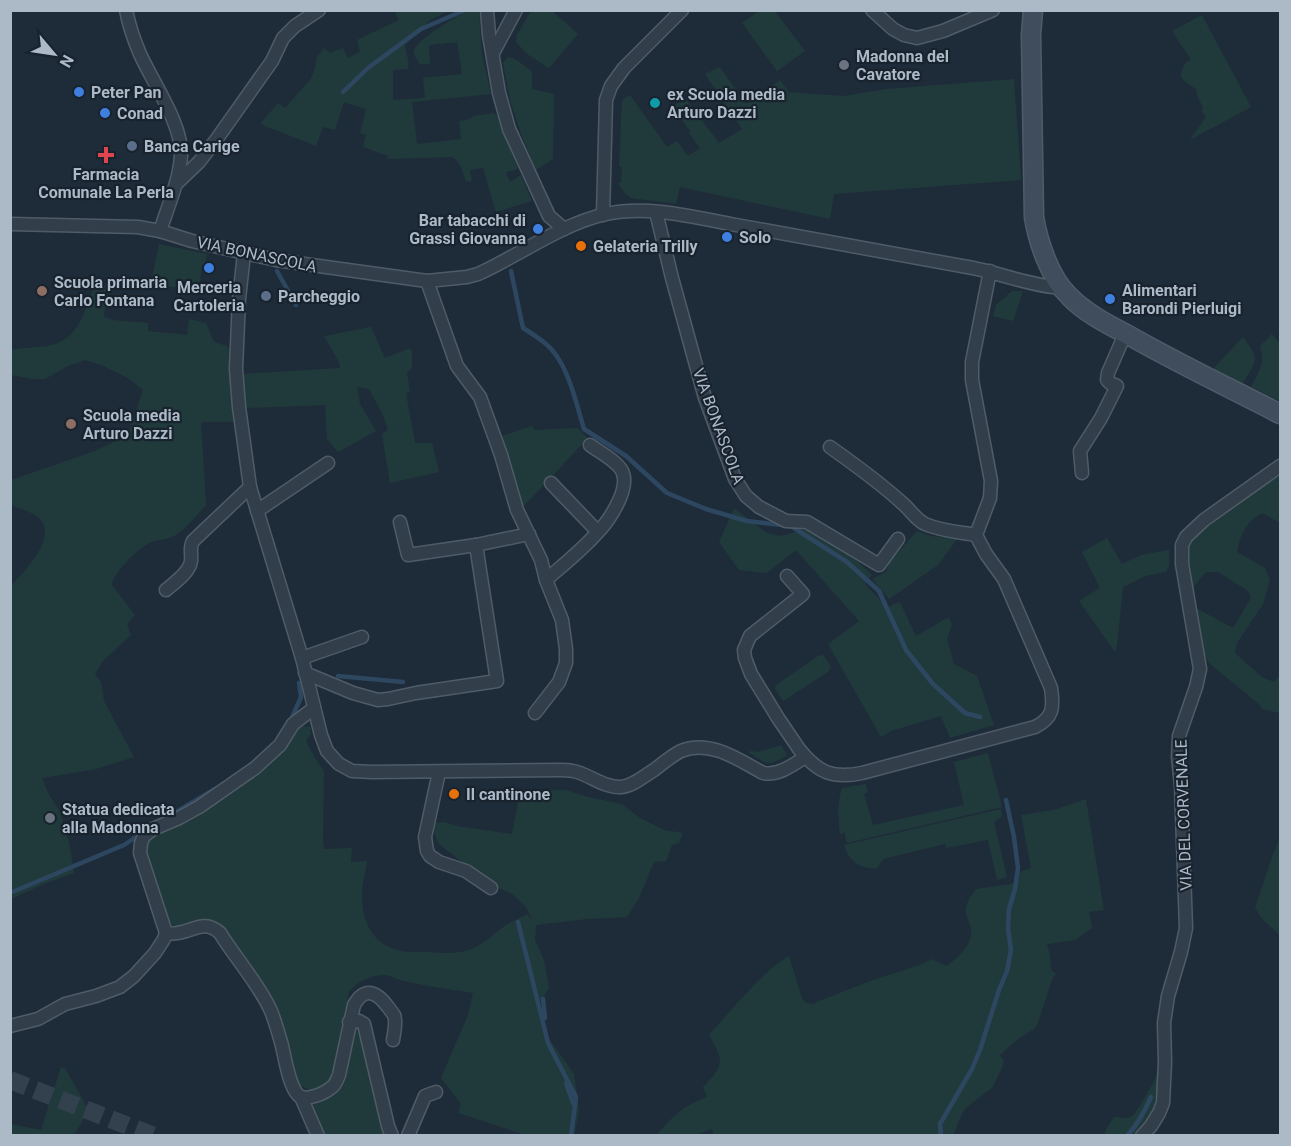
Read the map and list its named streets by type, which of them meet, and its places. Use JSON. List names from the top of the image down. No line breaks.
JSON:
{"streets":{"street":["VIA BONASCOLA","VIA DEL CORVENALE"]},"places":{"other":["Madonna del Cavatore","Peter Pan","ex Scuola media Arturo Dazzi","Conad","Banca Carige","Bar tabacchi di Grassi Giovanna","Solo","Gelateria Trilly","Merceria Cartoleria","Scuola primaria Carlo Fontana","Parcheggio","Alimentari Barondi Pierluigi","Scuola media Arturo Dazzi","Il cantinone","Statua dedicata alla Madonna"],"health":["Farmacia Comunale La Perla"]},"north":"bottom right"}
